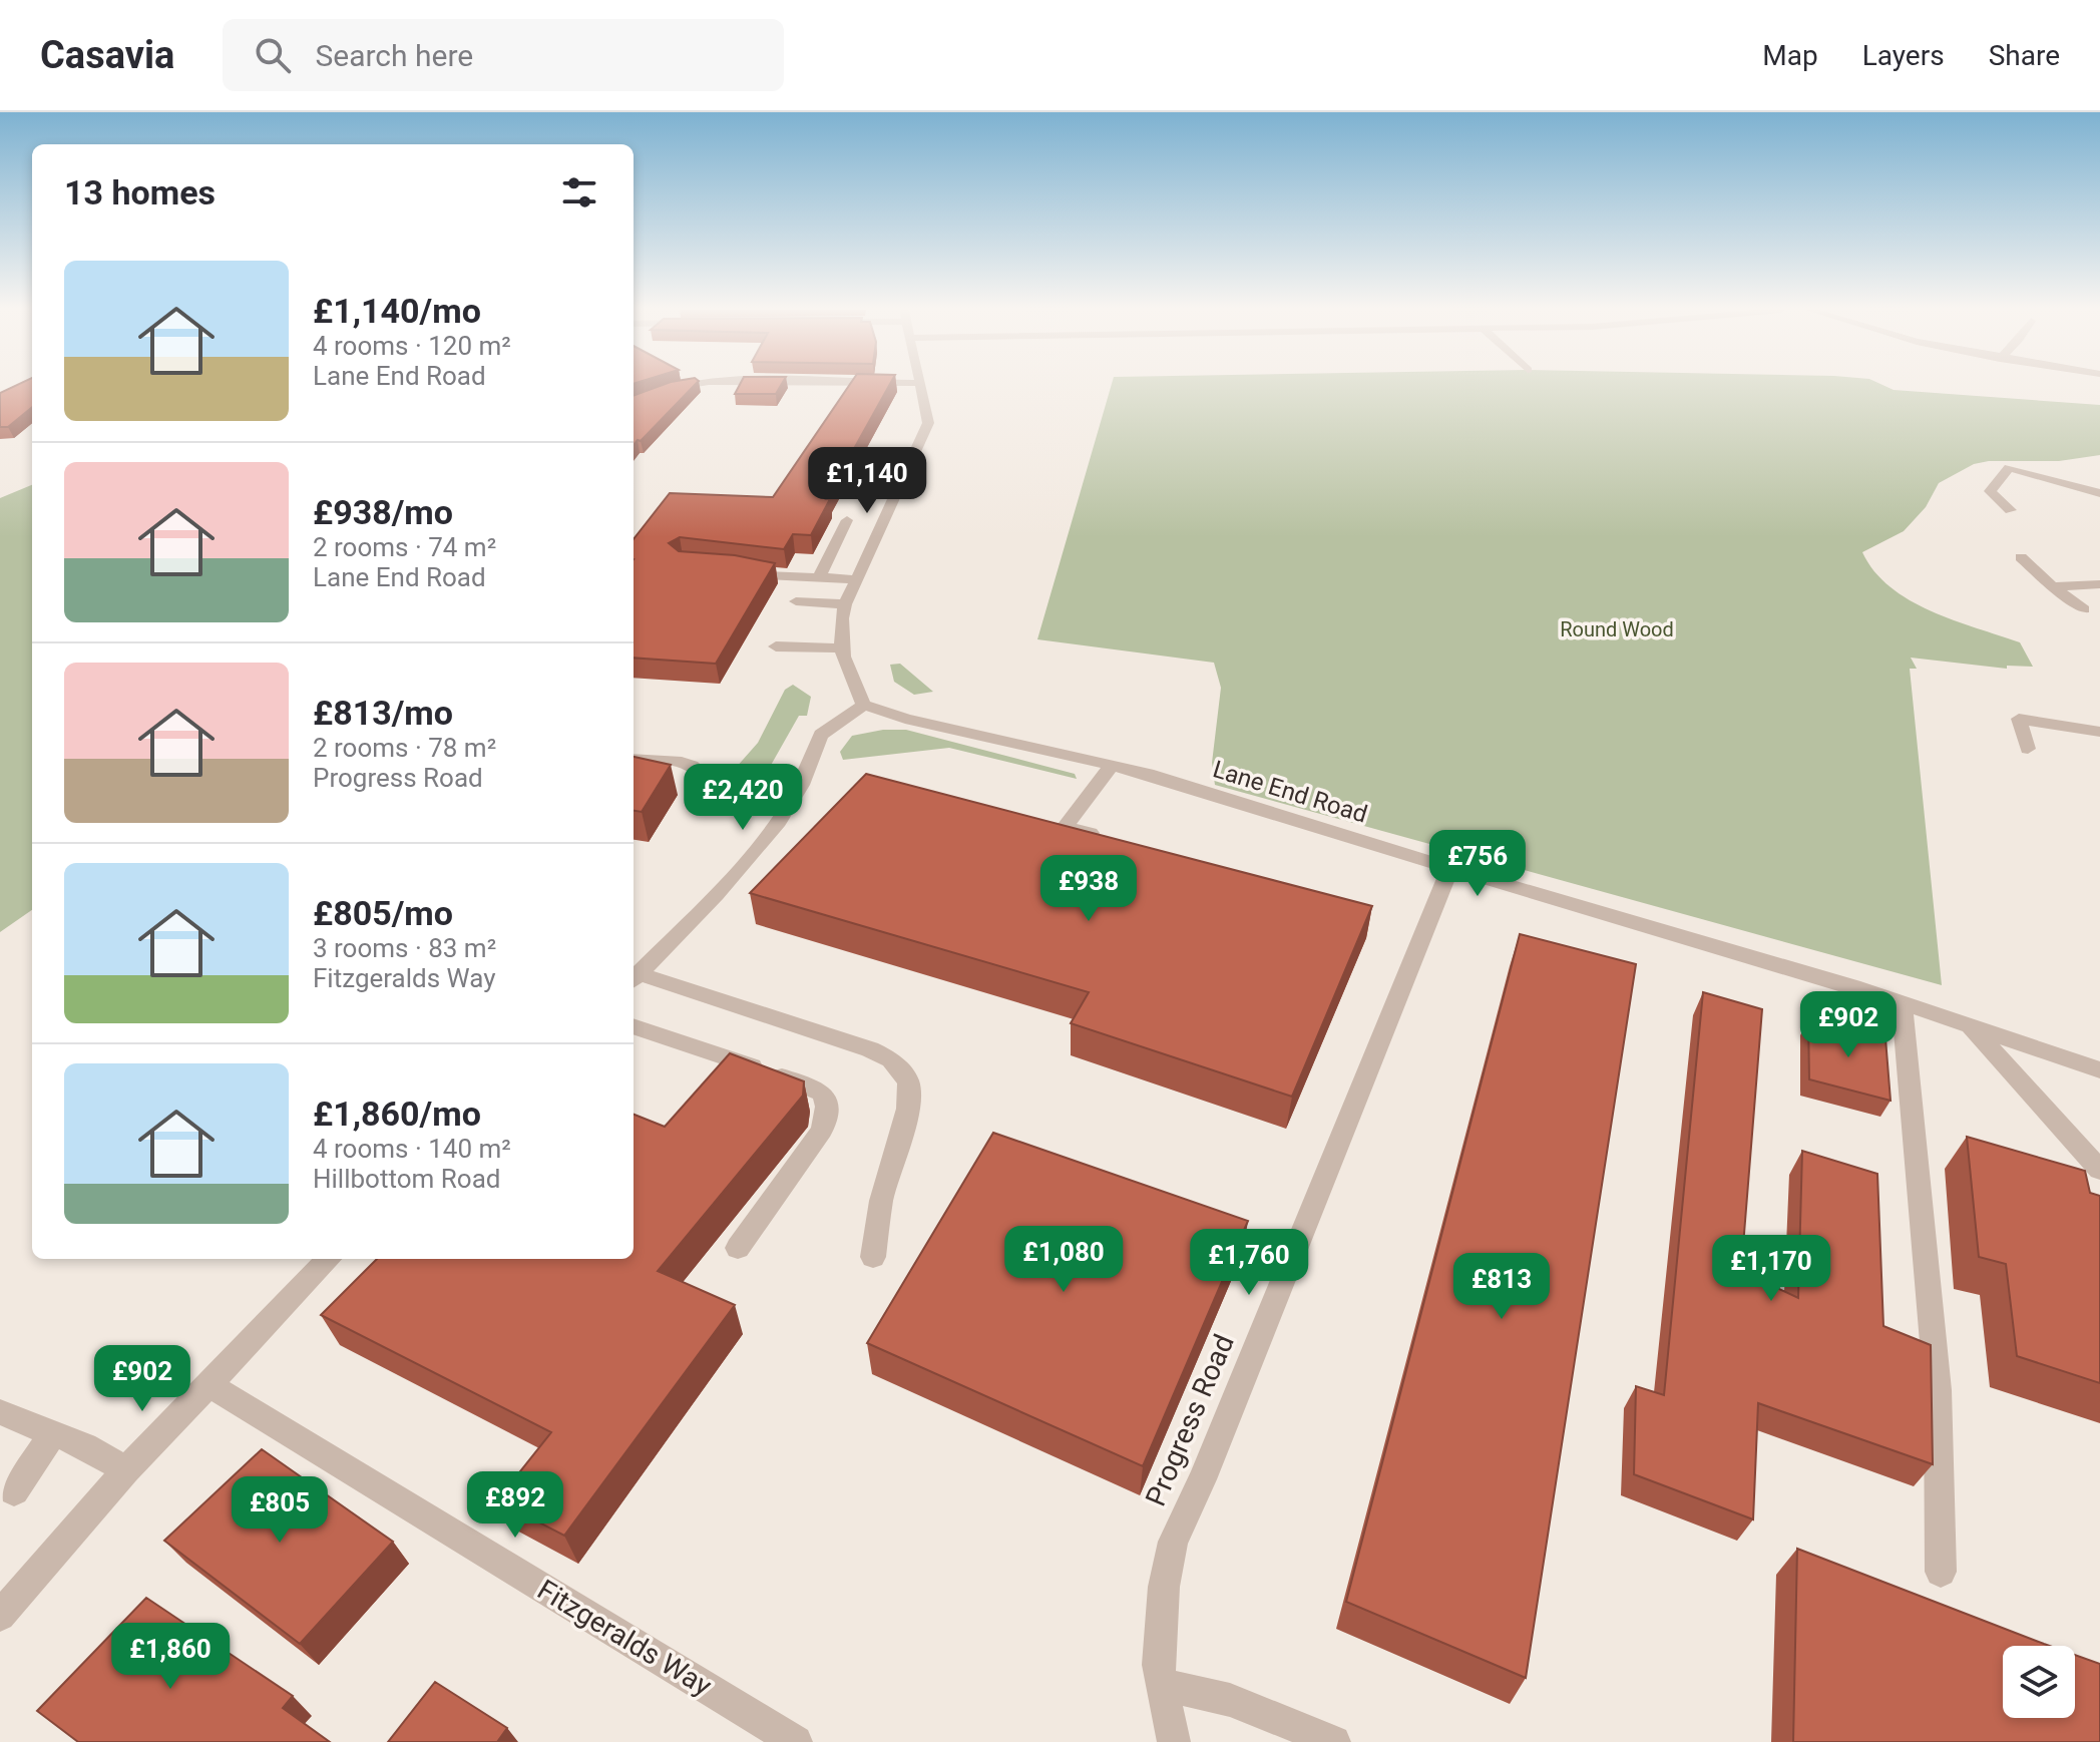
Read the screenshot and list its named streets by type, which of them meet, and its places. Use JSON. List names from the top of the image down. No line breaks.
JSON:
{"streets":{"street":["Lane End Road","Progress Road","Fitzgeralds Way"]},"crossings":[["Lane End Road","Progress Road"]],"parks":["Round Wood"],"page":{"header":"Casavia","search":"Search here","nav":["Map","Layers","Share"],"heading":"13 homes","list":[{"name":"£1,140/mo","note":"4 rooms · 120 m² · Lane End Road"},{"name":"£938/mo","note":"2 rooms · 74 m² · Lane End Road"},{"name":"£813/mo","note":"2 rooms · 78 m² · Progress Road"},{"name":"£805/mo","note":"3 rooms · 83 m² · Fitzgeralds Way"},{"name":"£1,860/mo","note":"4 rooms · 140 m² · Hillbottom Road"}],"price":["£1,140","£2,420","£756","£938","£902","£1,080","£1,760","£1,170","£813","£902","£892","£805","£1,860"]}}
